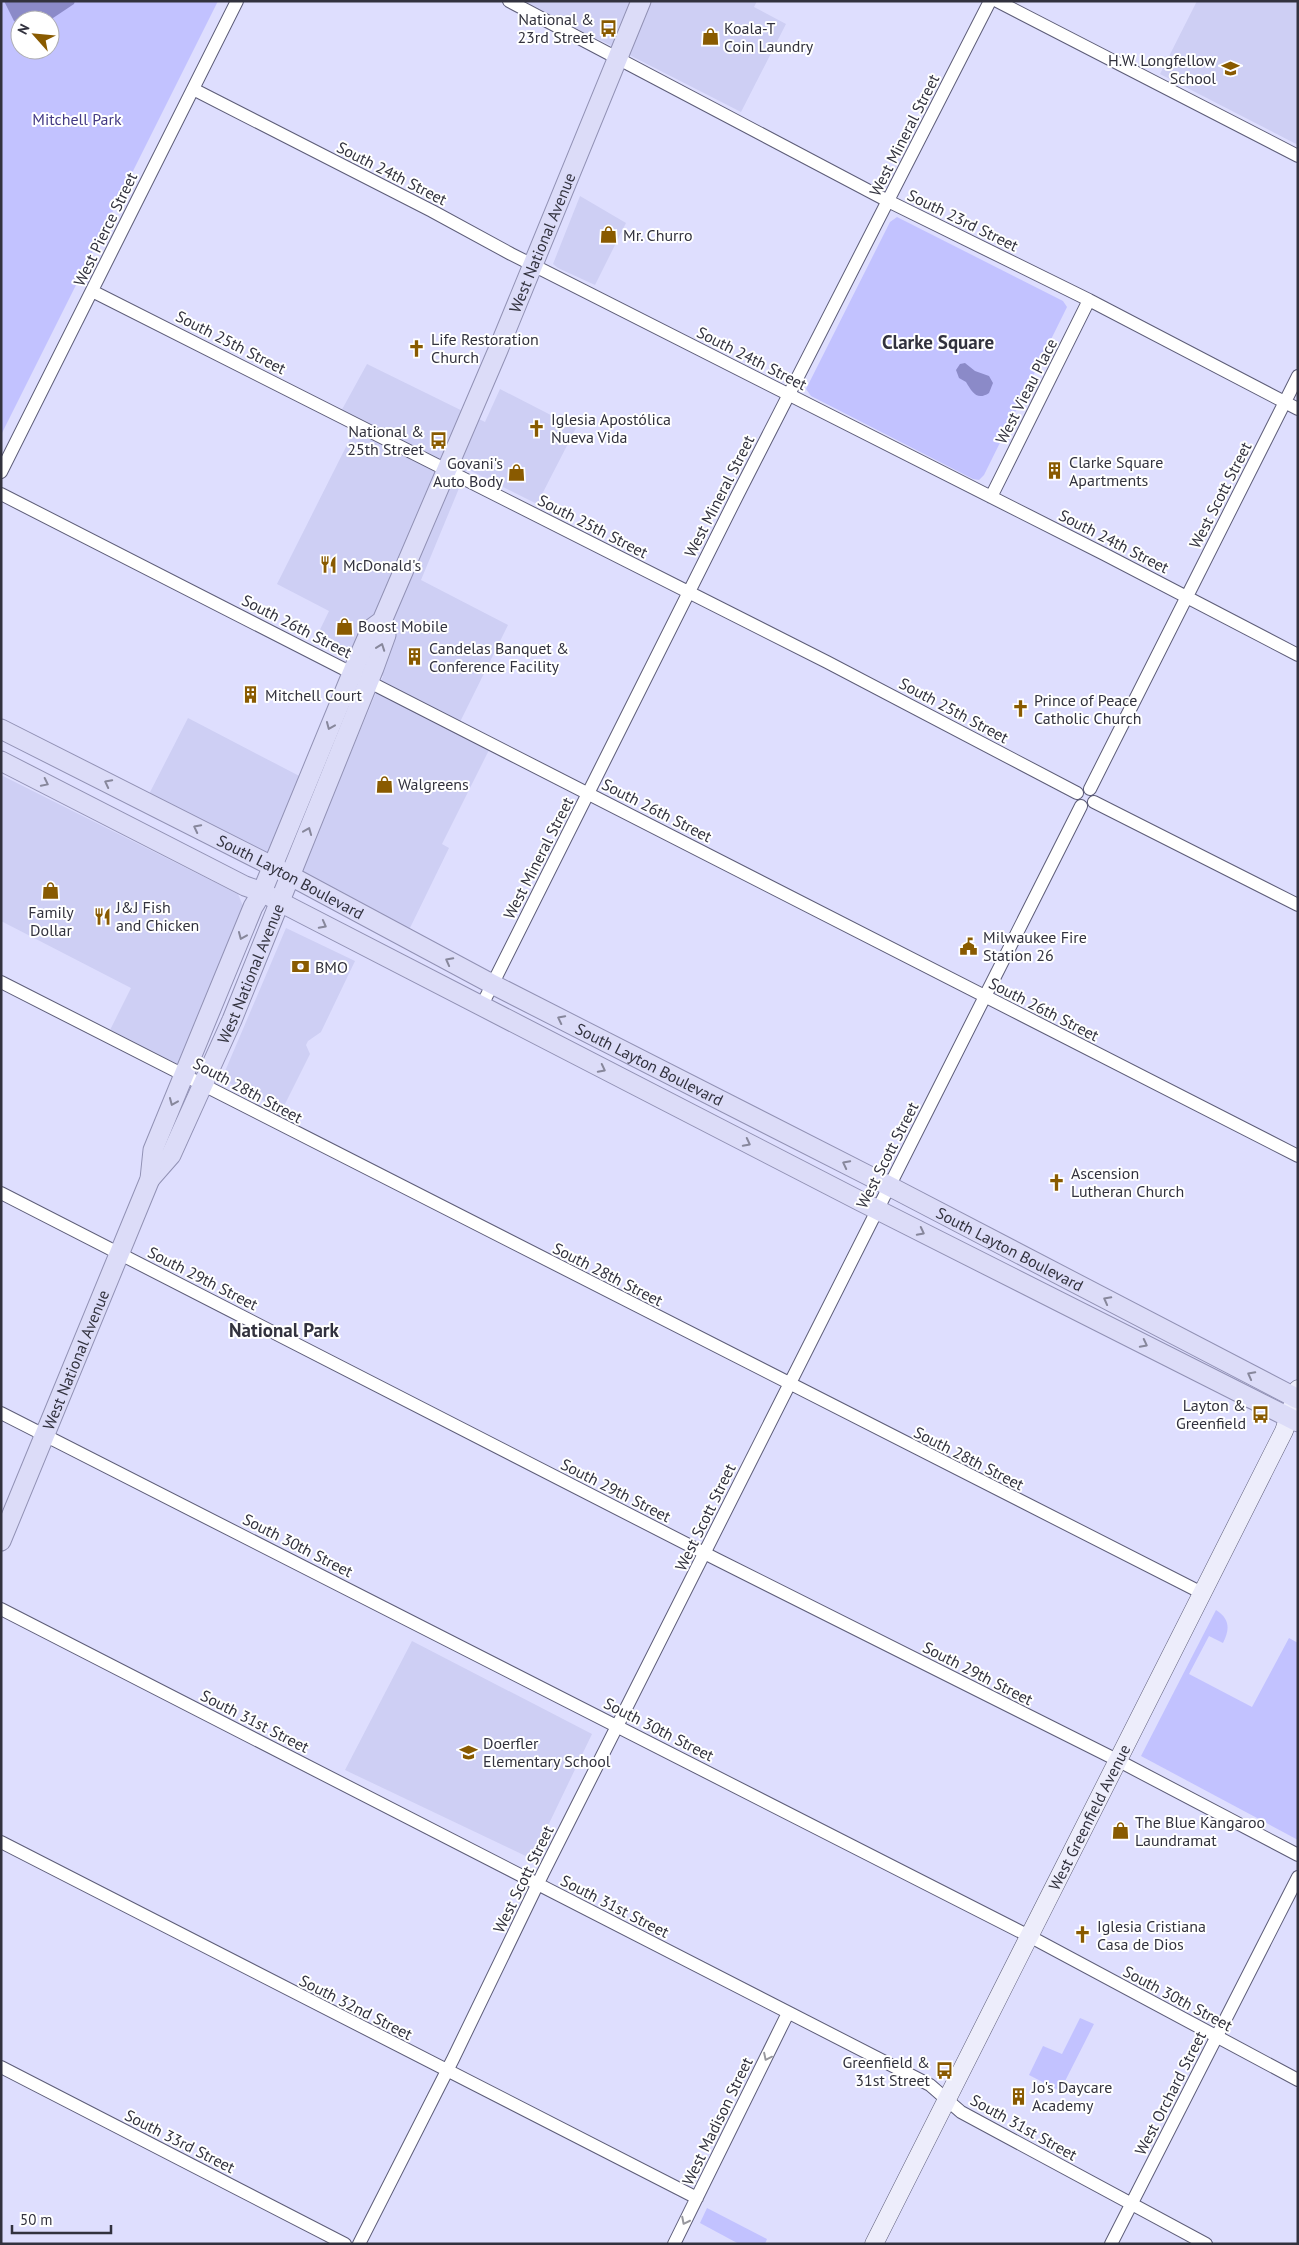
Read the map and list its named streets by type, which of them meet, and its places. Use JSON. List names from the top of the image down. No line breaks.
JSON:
{"streets":{"main road":["West National Avenue","South Layton Boulevard","West Greenfield Avenue"],"street":["West Mineral Street","South 24th Street","South 23rd Street","West Pierce Street","South 25th Street","West Vieau Place","West Scott Street","South 26th Street","South 28th Street","South 29th Street","South 30th Street","South 31st Street","South 32nd Street","West Orchard Street","West Madison Street","South 33rd Street"]},"crossings":[["West Mineral Street","South 24th Street"],["West Mineral Street","South 23rd Street"],["West Mineral Street","South 25th Street"],["West Mineral Street","South 26th Street"],["West Mineral Street","South Layton Boulevard"],["South 24th Street","West Pierce Street"],["South 24th Street","West National Avenue"],["South 24th Street","West Vieau Place"],["South 24th Street","West Scott Street"],["South 23rd Street","West National Avenue"],["South 23rd Street","West Vieau Place"],["South 23rd Street","West Scott Street"],["West Pierce Street","South 25th Street"],["West National Avenue","South 25th Street"],["West National Avenue","South 26th Street"],["West National Avenue","South Layton Boulevard"],["West National Avenue","South 28th Street"],["West National Avenue","South 29th Street"],["West National Avenue","South 30th Street"],["South 25th Street","West Scott Street"],["West Scott Street","South 26th Street"],["West Scott Street","South Layton Boulevard"],["West Scott Street","South 28th Street"],["West Scott Street","South 29th Street"],["West Scott Street","South 30th Street"],["West Scott Street","South 31st Street"],["West Scott Street","South 32nd Street"],["South Layton Boulevard","West Greenfield Avenue"],["South 28th Street","West Greenfield Avenue"],["South 29th Street","West Greenfield Avenue"],["South 30th Street","West Greenfield Avenue"],["South 30th Street","West Orchard Street"],["South 31st Street","West Greenfield Avenue"],["South 31st Street","West Orchard Street"],["South 31st Street","West Madison Street"],["South 32nd Street","West Madison Street"]],"one_way":["West Madison Street"],"districts":["Clarke Square","National Park"],"parks":["Mitchell Park"],"places":{"bus stop":["National & 23rd Street","National & 25th Street","Layton & Greenfield","Greenfield & 31st Street"],"shop":["Koala-T Coin Laundry","Mr. Churro","Govani's Auto Body","Boost Mobile","Walgreens","Family Dollar","The Blue Kangaroo Laundramat"],"school or university":["H.W. Longfellow School","Doerfler Elementary School"],"church":["Life Restoration Church","Iglesia Apostólica Nueva Vida","Prince of Peace Catholic Church","Ascension Lutheran Church","Iglesia Cristiana Casa de Dios"],"building":["Clarke Square Apartments","Candelas Banquet & Conference Facility","Mitchell Court","Jo's Daycare Academy"],"restaurant":["McDonald's","J&J Fish and Chicken"],"public building":["Milwaukee Fire Station 26"],"bank":["BMO"]},"scale_bar":"50 m","north":"top left"}
